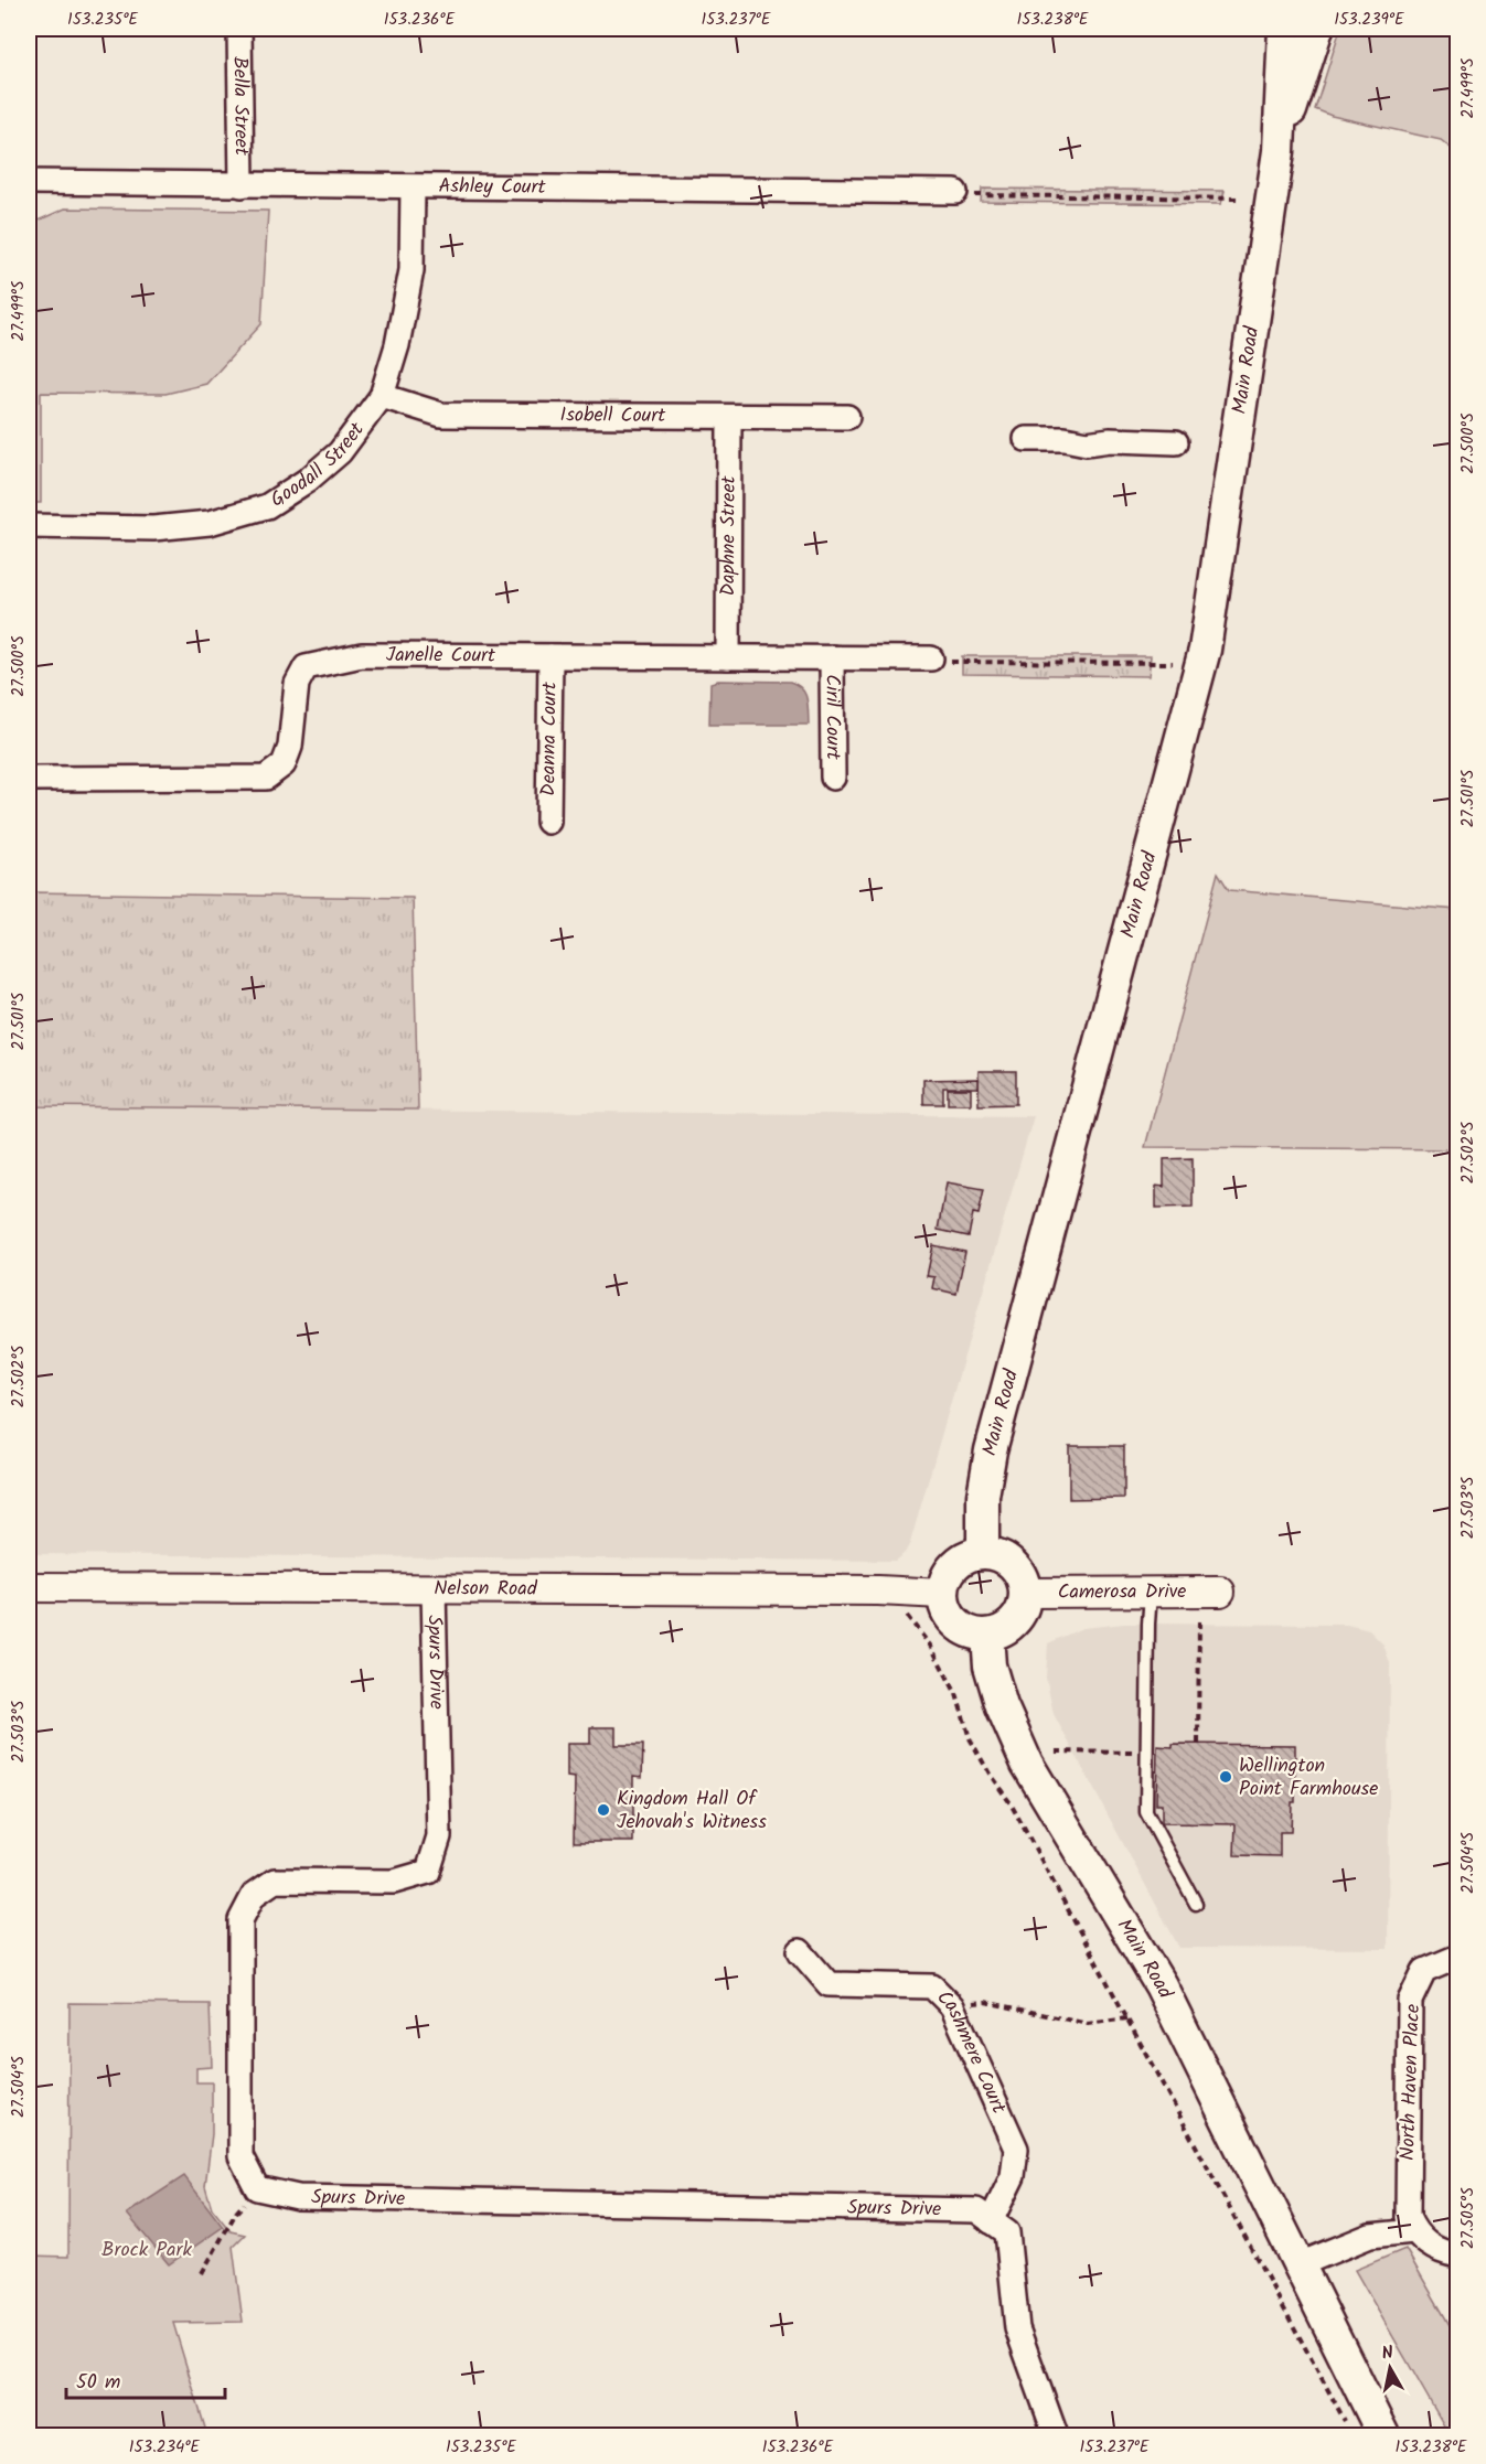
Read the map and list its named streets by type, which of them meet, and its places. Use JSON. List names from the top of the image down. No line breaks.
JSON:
{"streets":{"main road":["Main Road"],"street":["Bella Street","Ashley Court","Isobell Court","Goodall Street","Daphne Street","Janelle Court","Ciril Court","Deanna Court","Nelson Road","Camerosa Drive","Spurs Drive","Cashmere Court","North Haven Place"]},"crossings":[["Bella Street","Ashley Court"],["Ashley Court","Goodall Street"],["Main Road","Nelson Road"],["Main Road","Camerosa Drive"],["Isobell Court","Goodall Street"],["Isobell Court","Daphne Street"],["Daphne Street","Janelle Court"],["Janelle Court","Ciril Court"],["Janelle Court","Deanna Court"],["Nelson Road","Camerosa Drive"],["Nelson Road","Spurs Drive"],["Spurs Drive","Cashmere Court"]],"parks":["Brock Park"],"places":["Wellington Point Farmhouse","Kingdom Hall Of Jehovah's Witness"],"scale_bar":"50 m","north":"top","coordinates":["153.235°E","153.236°E","153.237°E","153.238°E","153.239°E","27.499°S","27.500°S","27.501°S","27.502°S","27.503°S","27.504°S","27.505°S","153.234°E"]}
